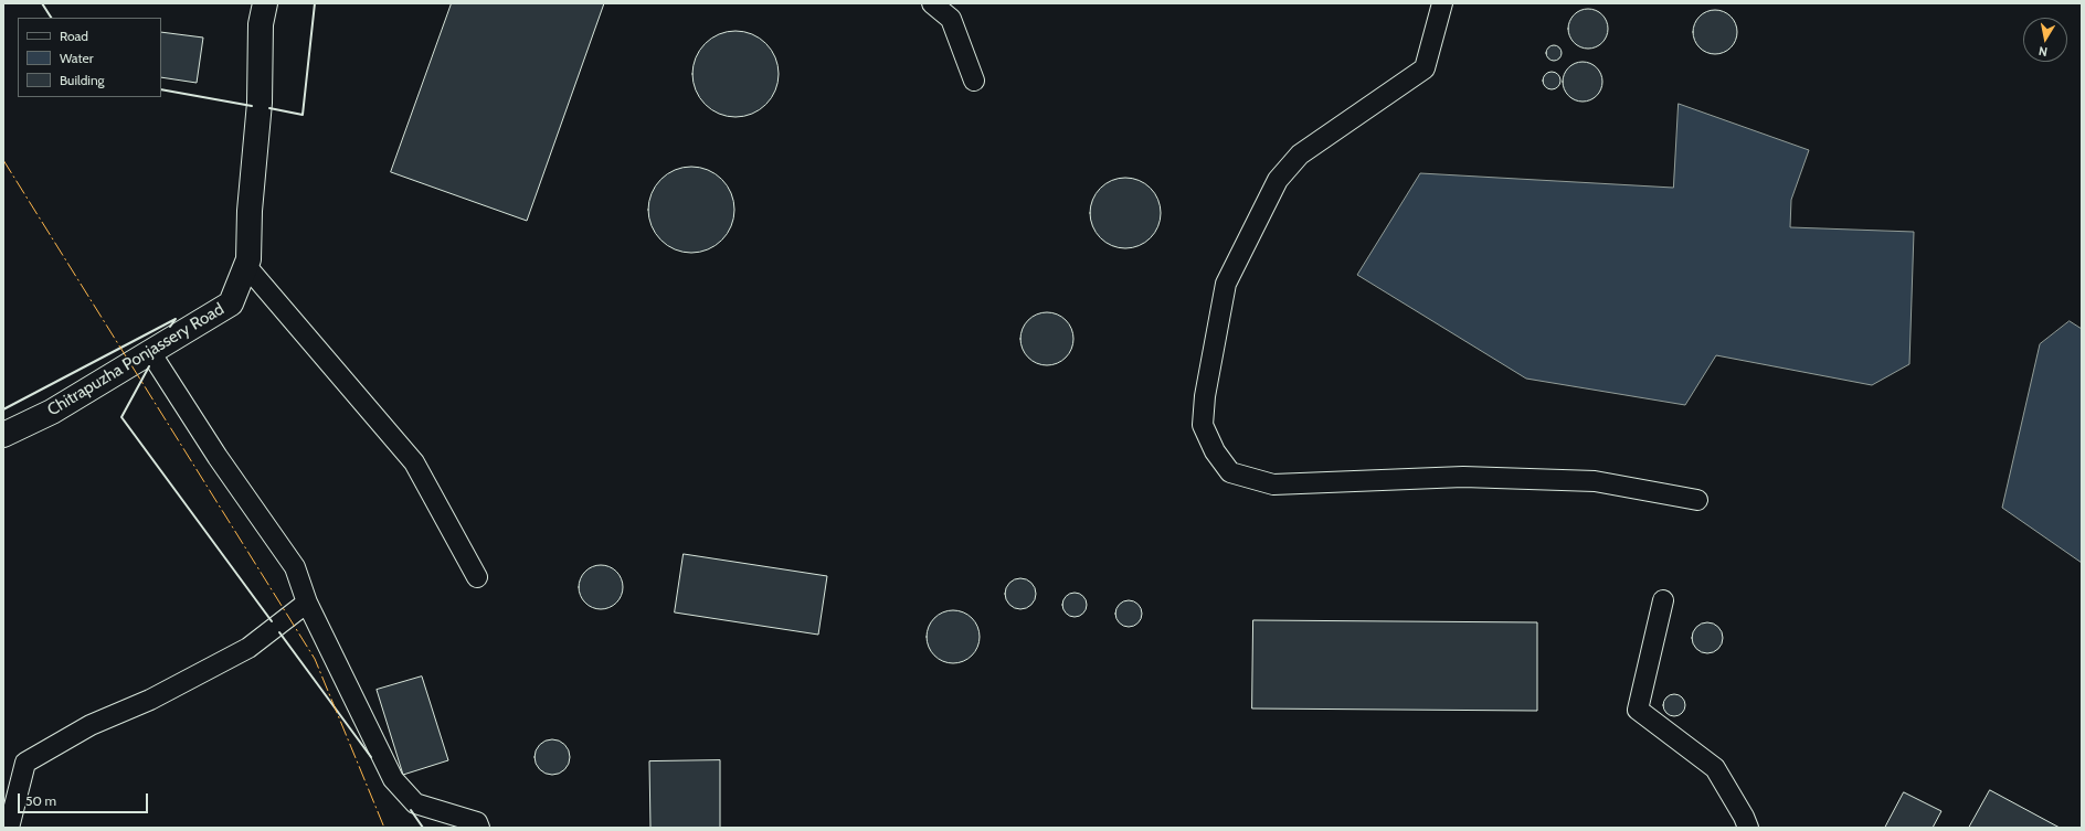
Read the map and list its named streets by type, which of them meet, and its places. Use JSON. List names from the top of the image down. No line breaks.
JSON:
{"streets":{"main road":["Chitrapuzha Ponjassery Road"]},"legend":["Road","Water","Building"],"scale_bar":"50 m","north":"bottom"}
